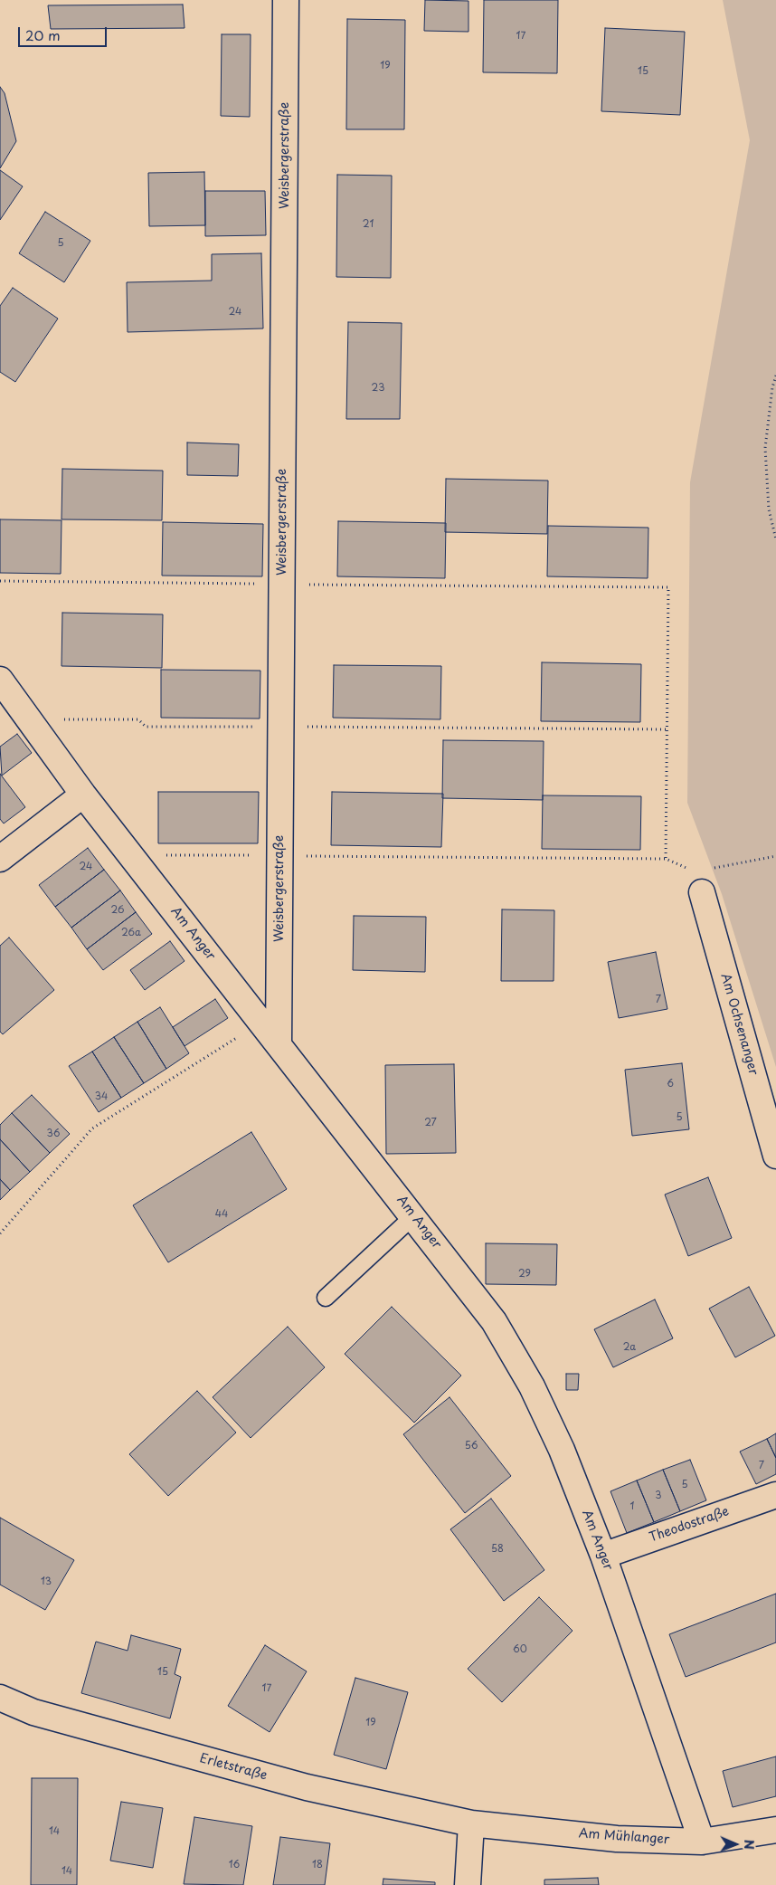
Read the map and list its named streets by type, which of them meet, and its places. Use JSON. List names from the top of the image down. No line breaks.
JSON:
{"streets":{"street":["Weisbergerstraße","Am Anger","Am Ochsenanger","Theodostraße","Erletstraße","Am Mühlanger"]},"crossings":[["Weisbergerstraße","Am Anger"],["Am Anger","Theodostraße"],["Am Anger","Am Mühlanger"],["Erletstraße","Am Mühlanger"]],"house_numbers":["17","19","15","21","5","24","23","24","26","26a","7","6","34","5","27","36","44","29","2a","56","7","5","3","1","58","13","60","15","17","19","14","16","18","14"],"scale_bar":"20 m","north":"right"}
